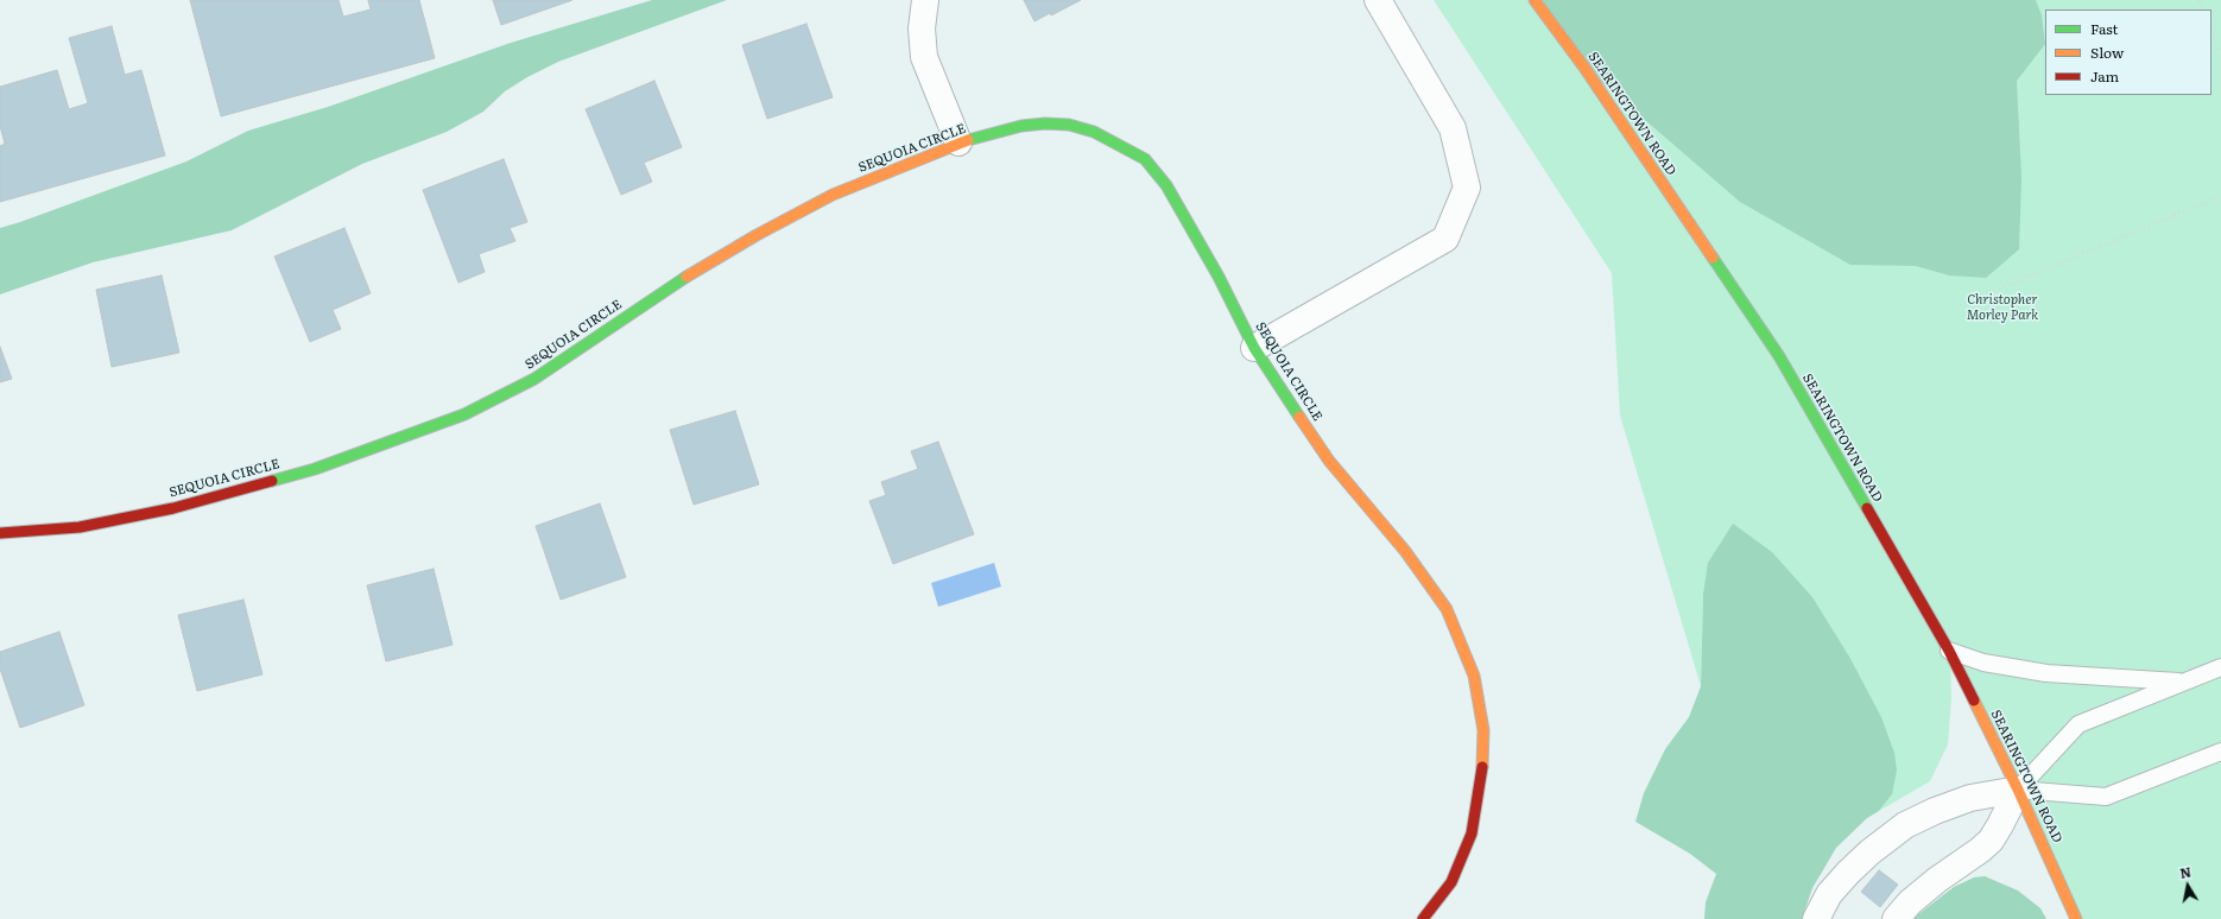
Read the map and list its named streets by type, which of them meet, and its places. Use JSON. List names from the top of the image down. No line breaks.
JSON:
{"streets":{"street":["SEARINGTOWN ROAD","SEQUOIA CIRCLE"]},"parks":["Christopher Morley Park"],"legend":["Fast","Slow","Jam"],"north":"top"}
